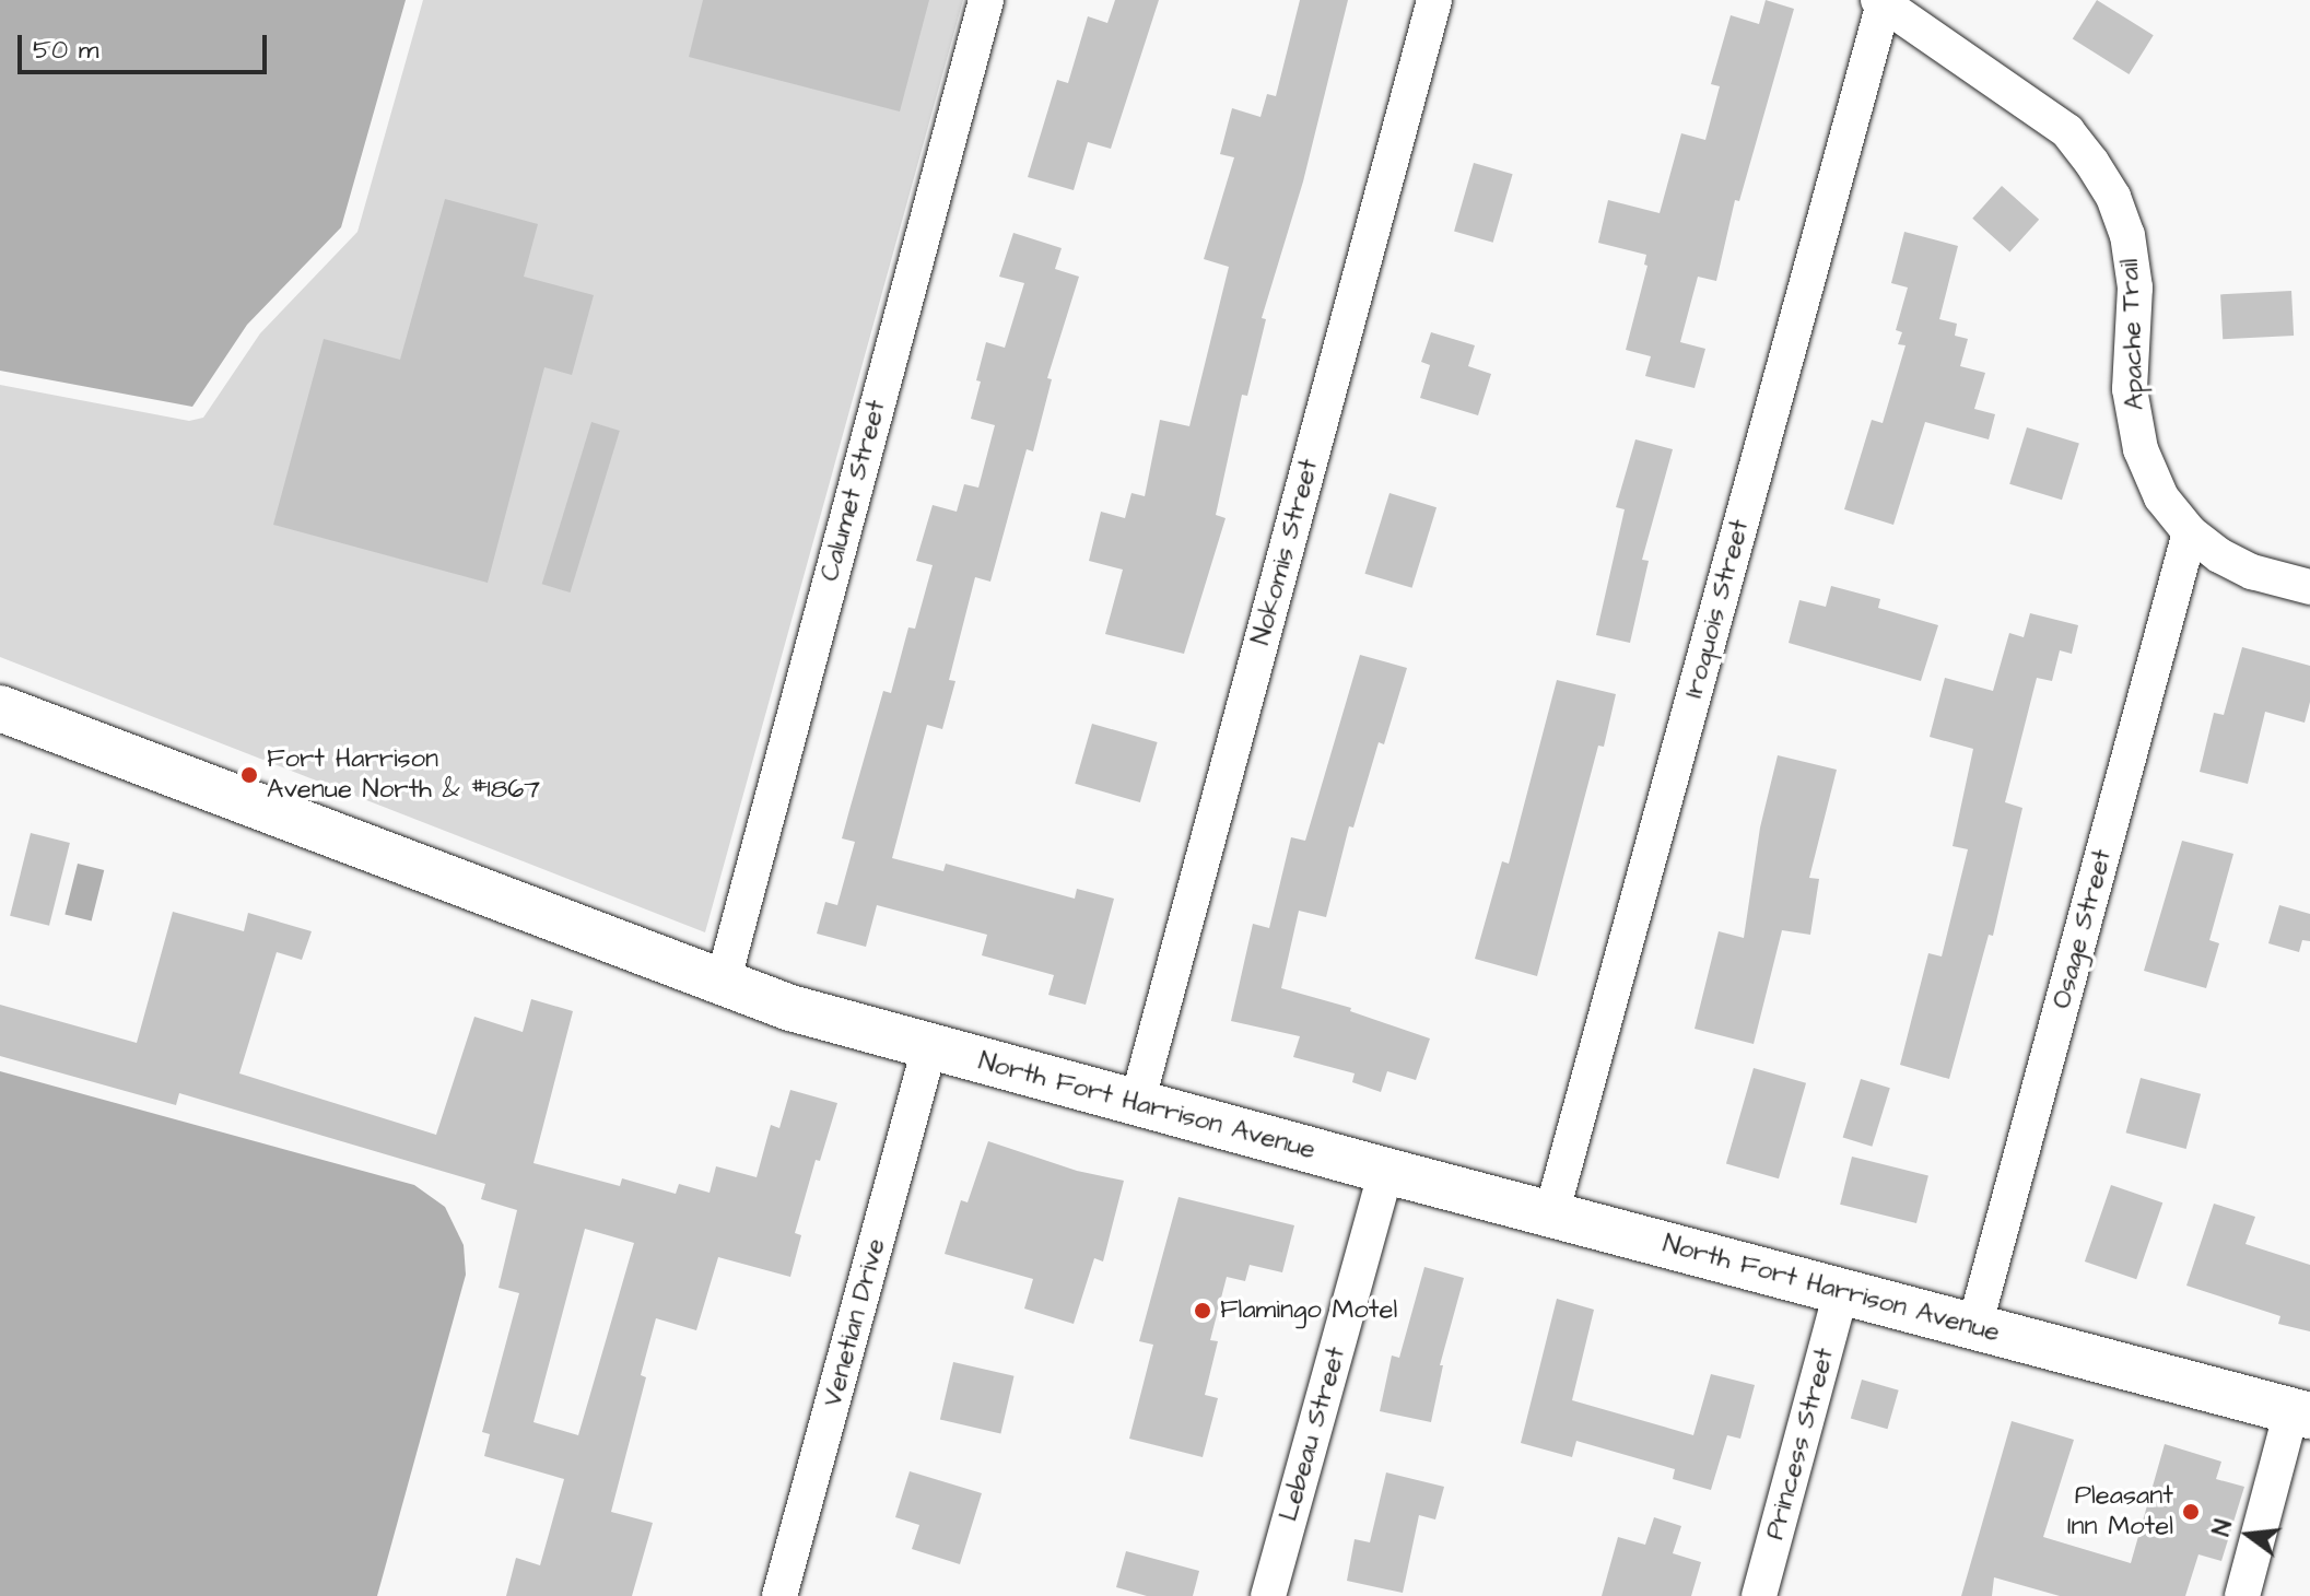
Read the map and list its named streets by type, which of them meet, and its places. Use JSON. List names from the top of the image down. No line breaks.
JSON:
{"streets":{"main road":["North Fort Harrison Avenue"],"street":["Apache Trail","Calumet Street","Nokomis Street","Iroquois Street","Osage Street","Venetian Drive","Lebeau Street","Princess Street"]},"crossings":[["Apache Trail","Iroquois Street"],["Apache Trail","Osage Street"],["Calumet Street","North Fort Harrison Avenue"],["Nokomis Street","North Fort Harrison Avenue"],["Iroquois Street","North Fort Harrison Avenue"],["Osage Street","North Fort Harrison Avenue"],["North Fort Harrison Avenue","Venetian Drive"],["North Fort Harrison Avenue","Lebeau Street"],["North Fort Harrison Avenue","Princess Street"]],"places":["Fort Harrison Avenue North & #1867","Flamingo Motel","Pleasant Inn Motel"],"scale_bar":"50 m","north":"left"}
